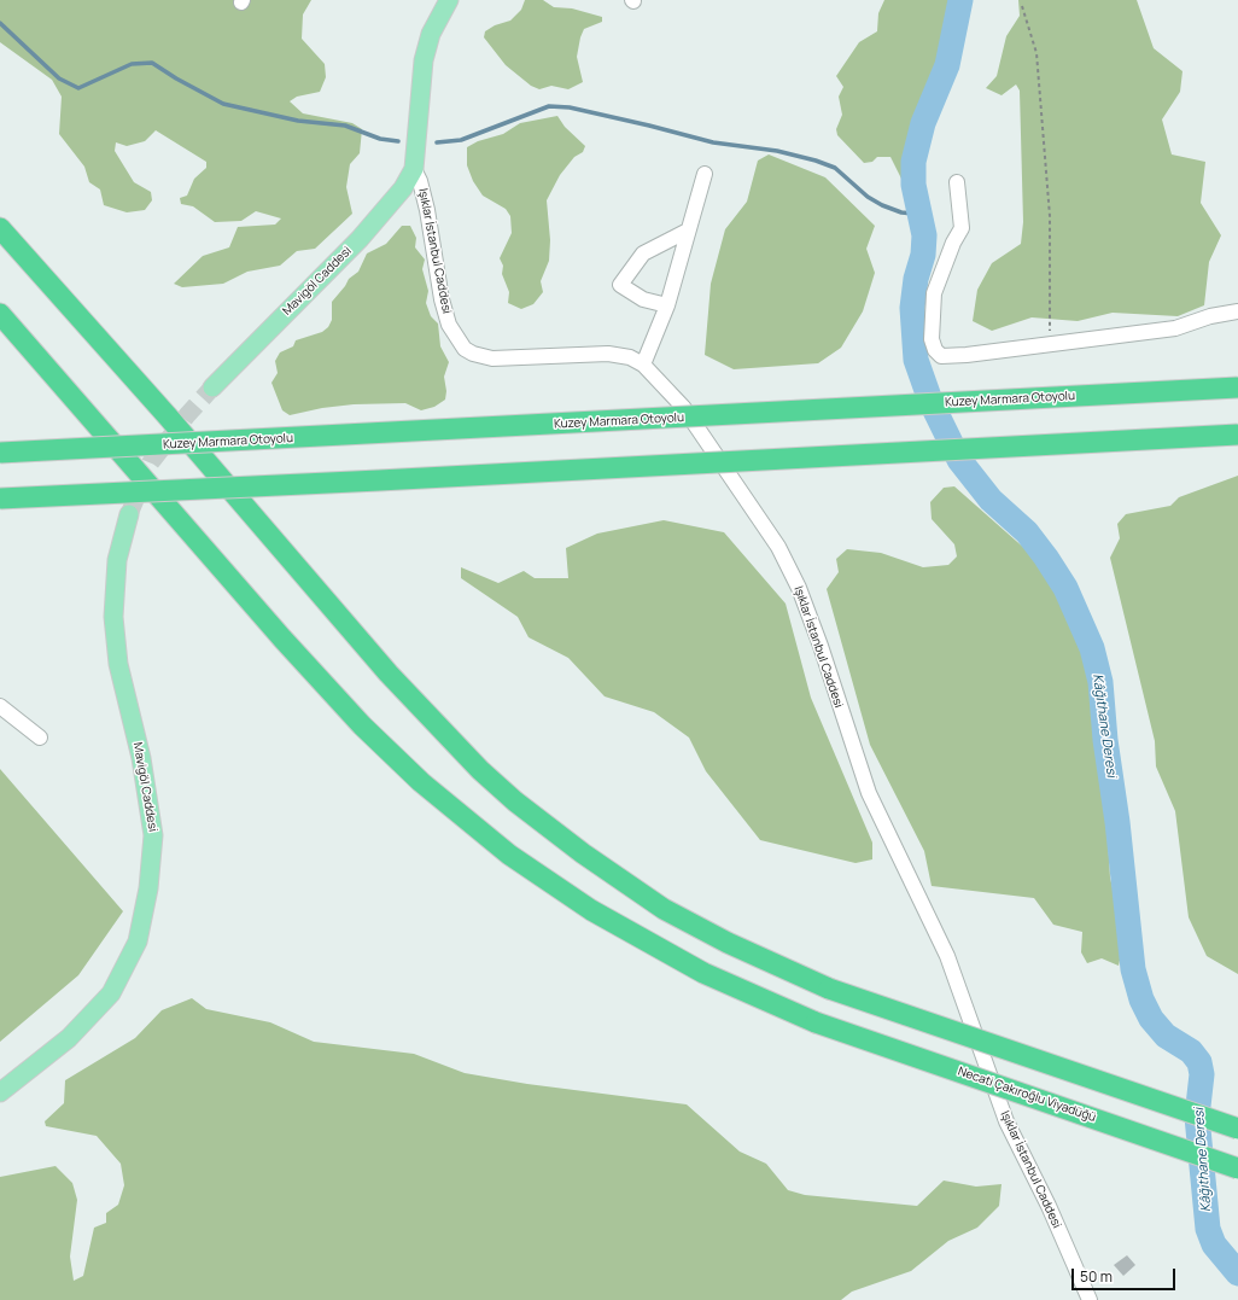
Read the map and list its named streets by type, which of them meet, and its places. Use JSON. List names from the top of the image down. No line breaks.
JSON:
{"streets":{"highway":["Kuzey Marmara Otoyolu","Necati Çakıroğlu Viyadüğü"],"main road":["Mavigöl Caddesi"],"street":["Işıklar İstanbul Caddesi"]},"crossings":[["Işıklar İstanbul Caddesi","Mavigöl Caddesi"]],"water":["Kâğıthane Deresi"],"scale_bar":"50 m"}
